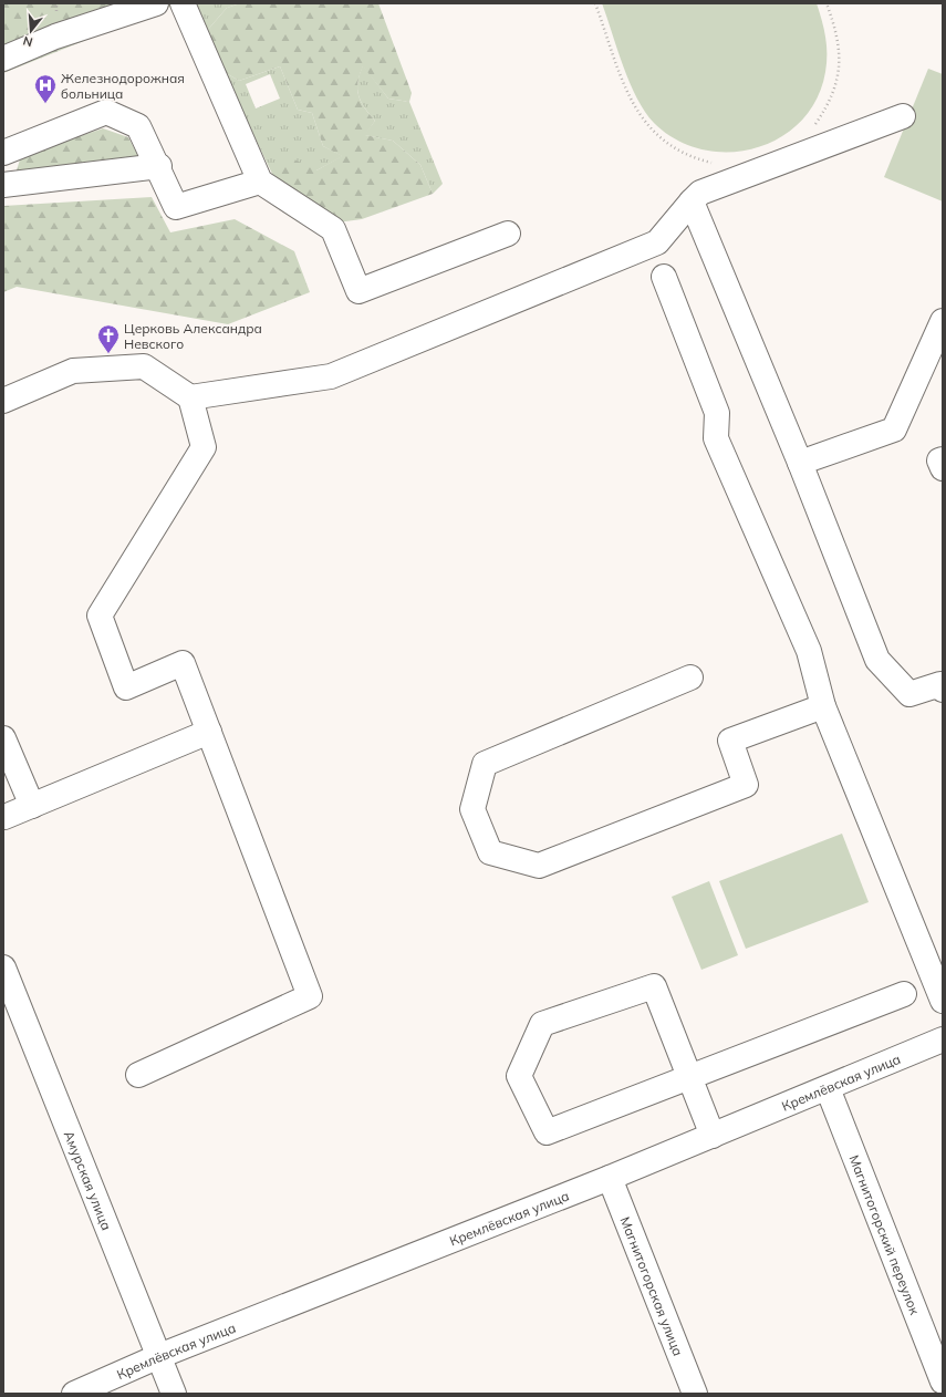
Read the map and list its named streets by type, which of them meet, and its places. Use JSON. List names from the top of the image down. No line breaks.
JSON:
{"streets":{"street":["Кремлёвская улица","Амурская улица","Магнитогорский переулок","Магнитогорская улица"]},"crossings":[["Кремлёвская улица","Амурская улица"],["Кремлёвская улица","Магнитогорский переулок"],["Кремлёвская улица","Магнитогорская улица"]],"places":{"hospital":["Железнодорожная больница"],"church":["Церковь Александра Невского"]},"north":"bottom"}
